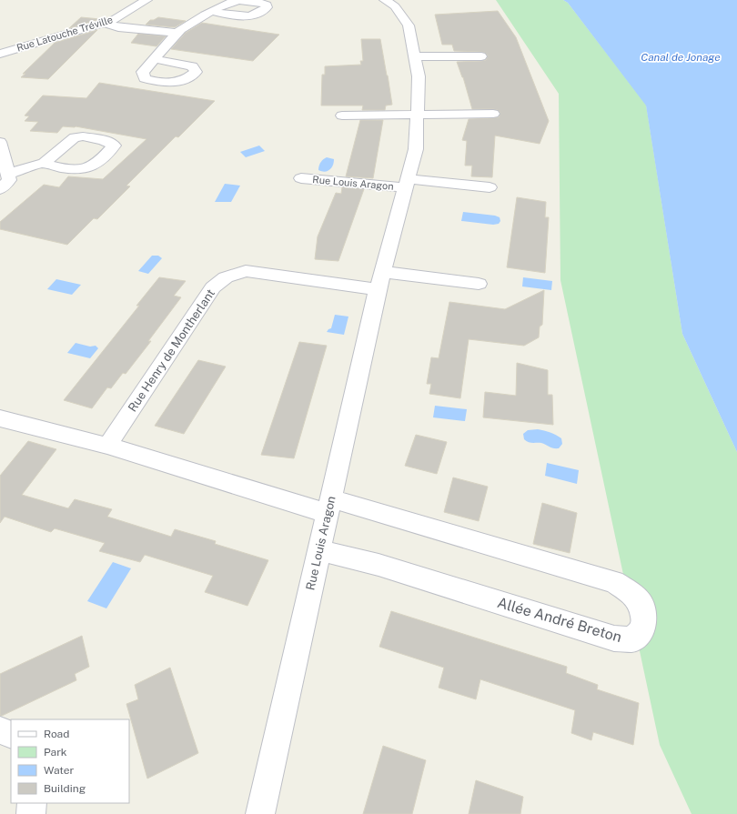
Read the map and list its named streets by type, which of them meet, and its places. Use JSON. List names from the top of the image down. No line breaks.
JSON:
{"streets":{"street":["Rue Latouche Tréville","Rue Louis Aragon","Rue Henry de Montherlant","Allée André Breton"]},"crossings":[["Rue Louis Aragon","Rue Henry de Montherlant"],["Rue Louis Aragon","Allée André Breton"]],"water":["Canal de Jonage"],"legend":["Road","Park","Water","Building"]}
